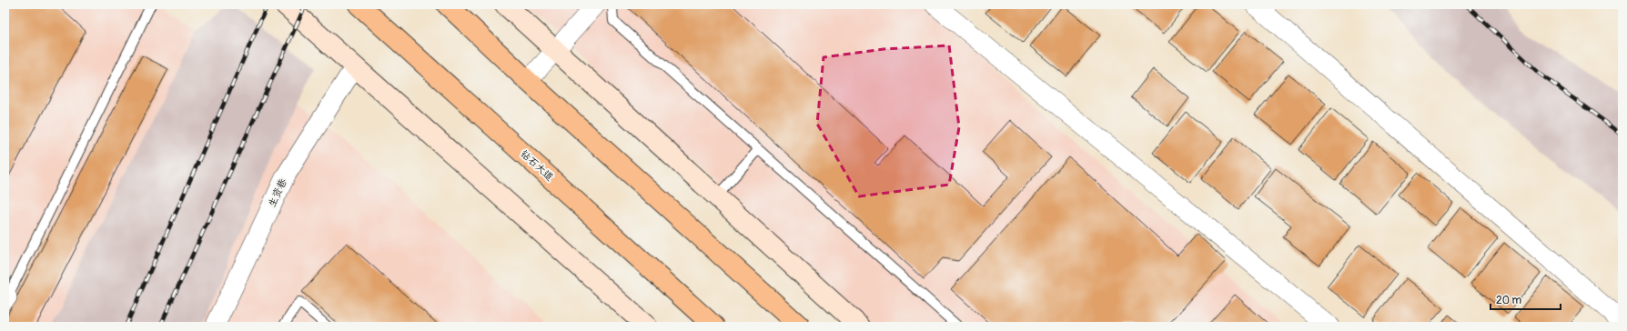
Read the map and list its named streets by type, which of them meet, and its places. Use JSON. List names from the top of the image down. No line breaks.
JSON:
{"streets":{"highway":["钻石大道"],"street":["生资巷"]},"scale_bar":"20 m"}
